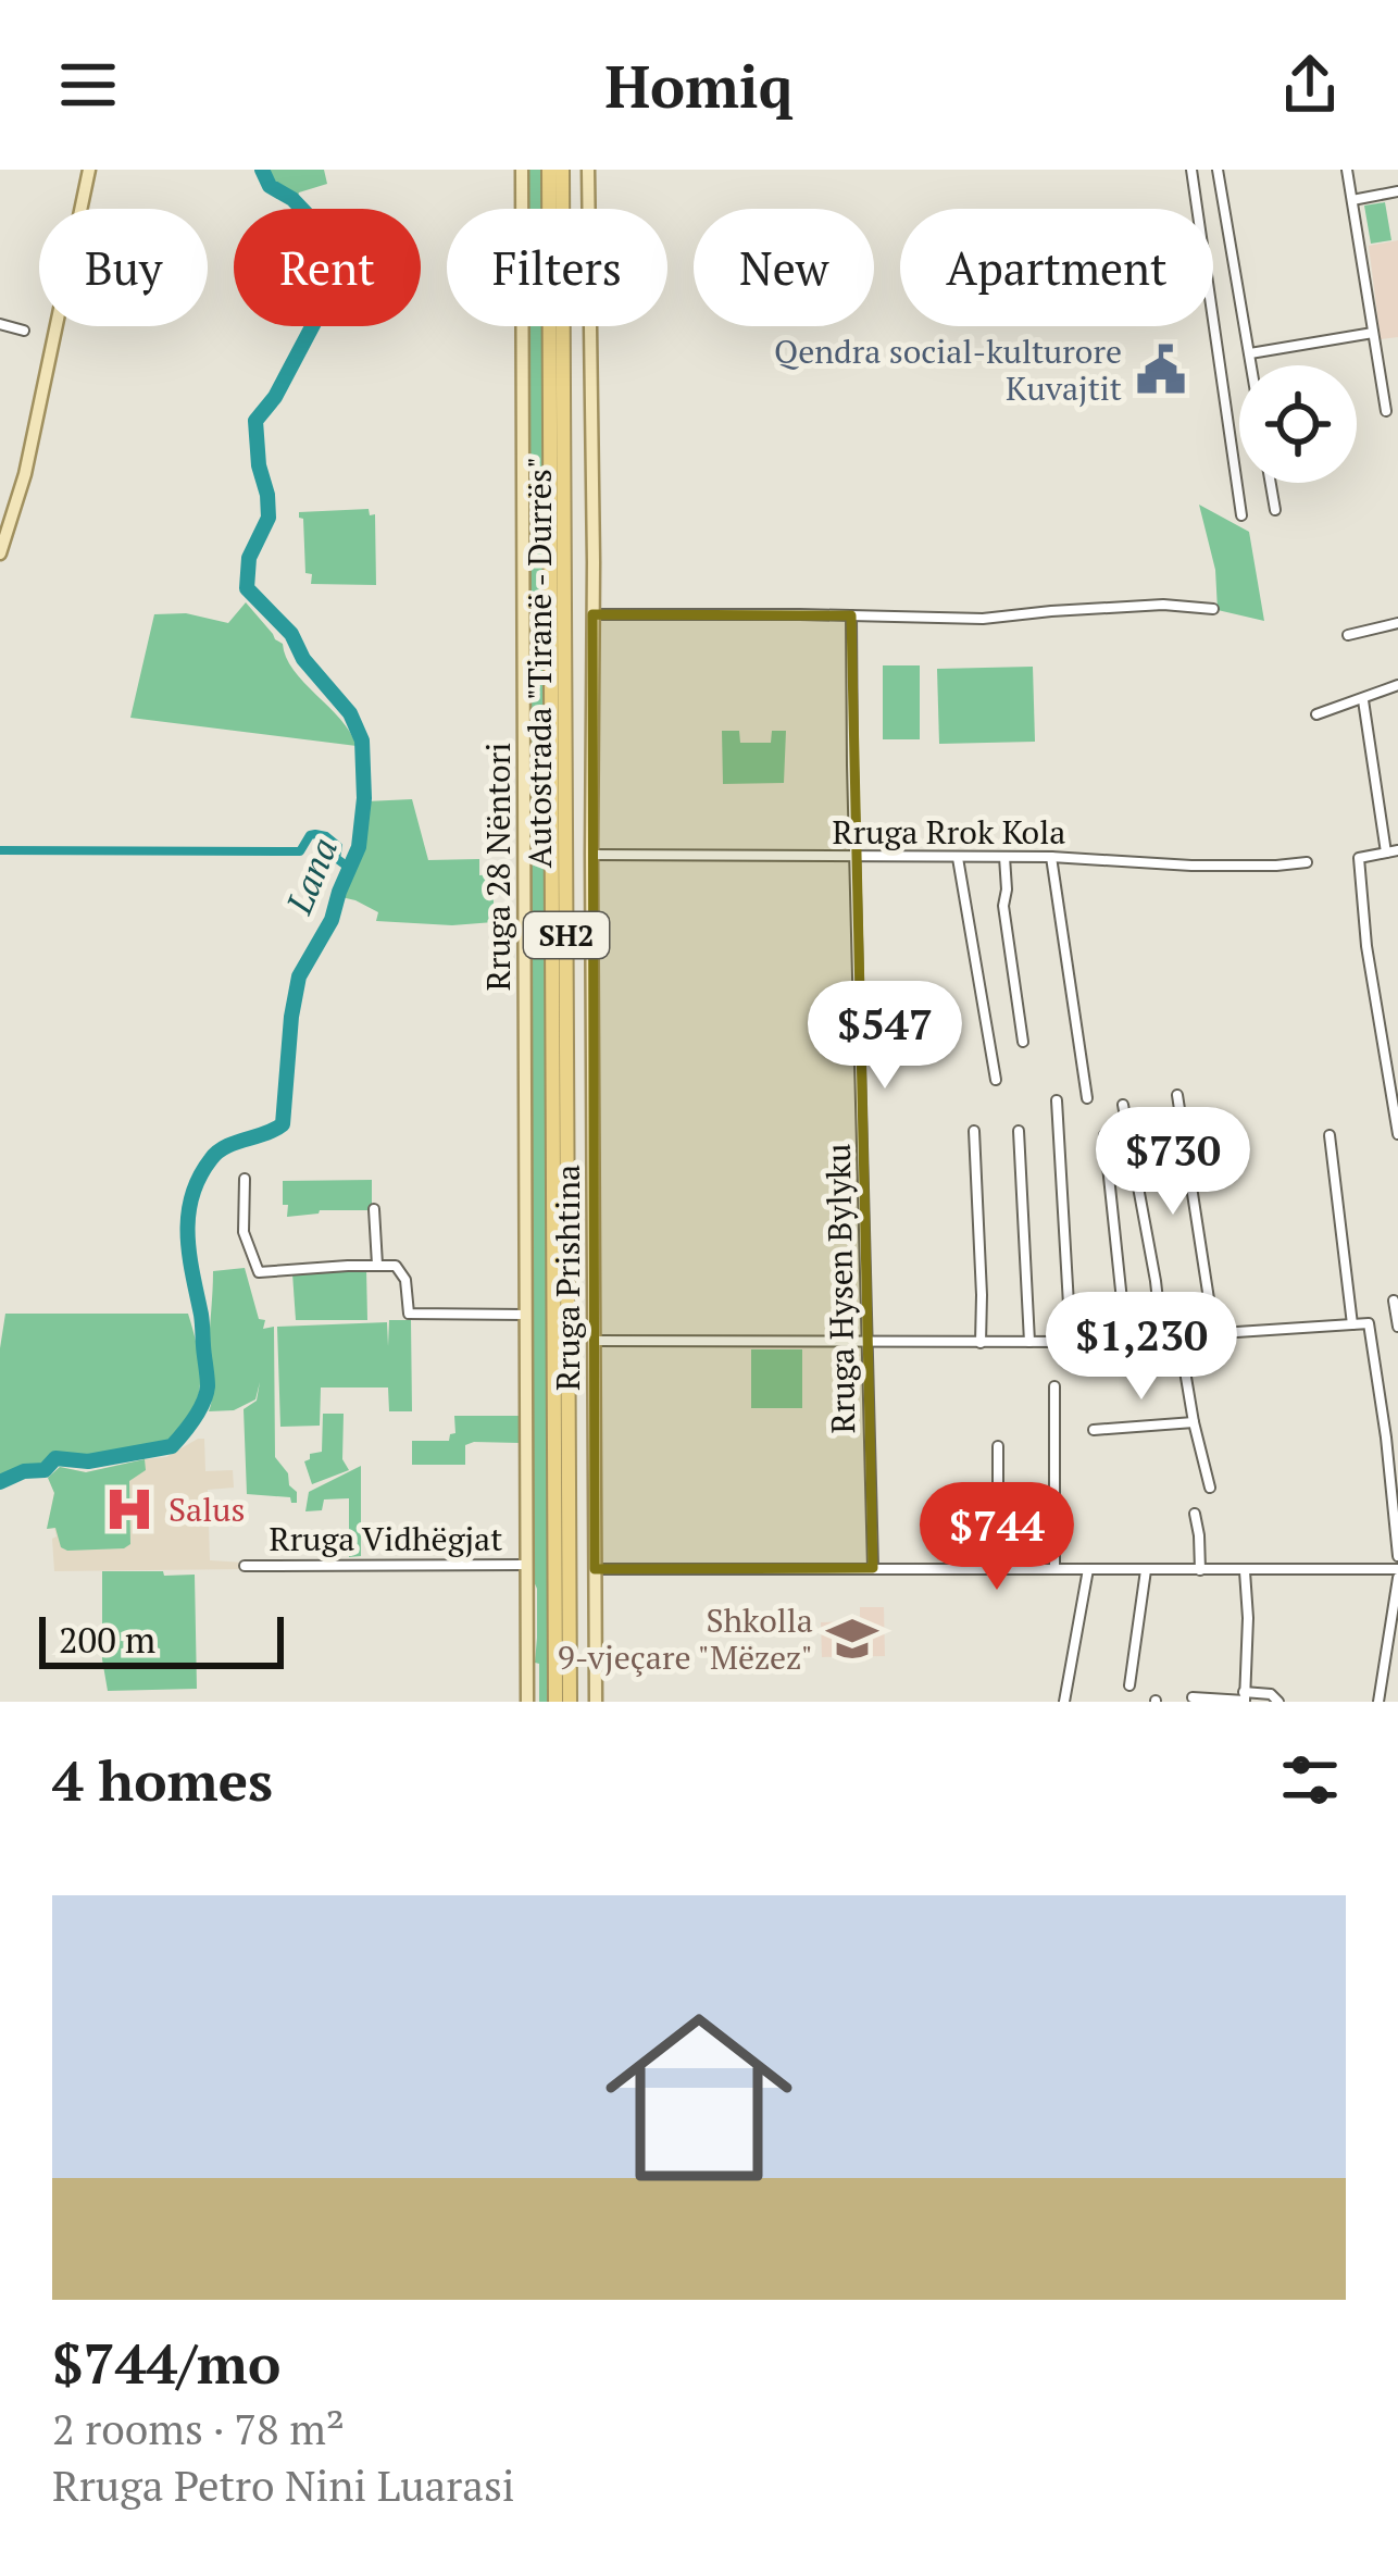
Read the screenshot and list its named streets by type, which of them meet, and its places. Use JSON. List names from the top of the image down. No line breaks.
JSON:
{"streets":{"highway":["Autostrada \"Tiranë - Durrës\"","SH2"],"main road":["Rruga 28 Nëntori","Rruga Prishtina"],"street":["Rruga Rrok Kola","Rruga Hysen Bylyku","Rruga Vidhëgjat"]},"crossings":[["Rruga Rrok Kola","Rruga Prishtina"],["Rruga Rrok Kola","Rruga Hysen Bylyku"],["Rruga 28 Nëntori","Rruga Vidhëgjat"]],"water":["Lana"],"places":{"public building":["Qendra social-kulturore Kuvajtit"],"hospital":["Salus"],"school or university":["Shkolla 9-vjeçare \"Mëzez\""]},"scale_bar":"200 m","page":{"header":"Homiq","chip":["Buy","Rent","Filters","New","Apartment"],"price":["$547","$730","$1,230","$744"],"scale":"200 m","heading":"4 homes","list":[{"name":"$744/mo","note":"2 rooms · 78 m² · Rruga Petro Nini Luarasi"}]}}
